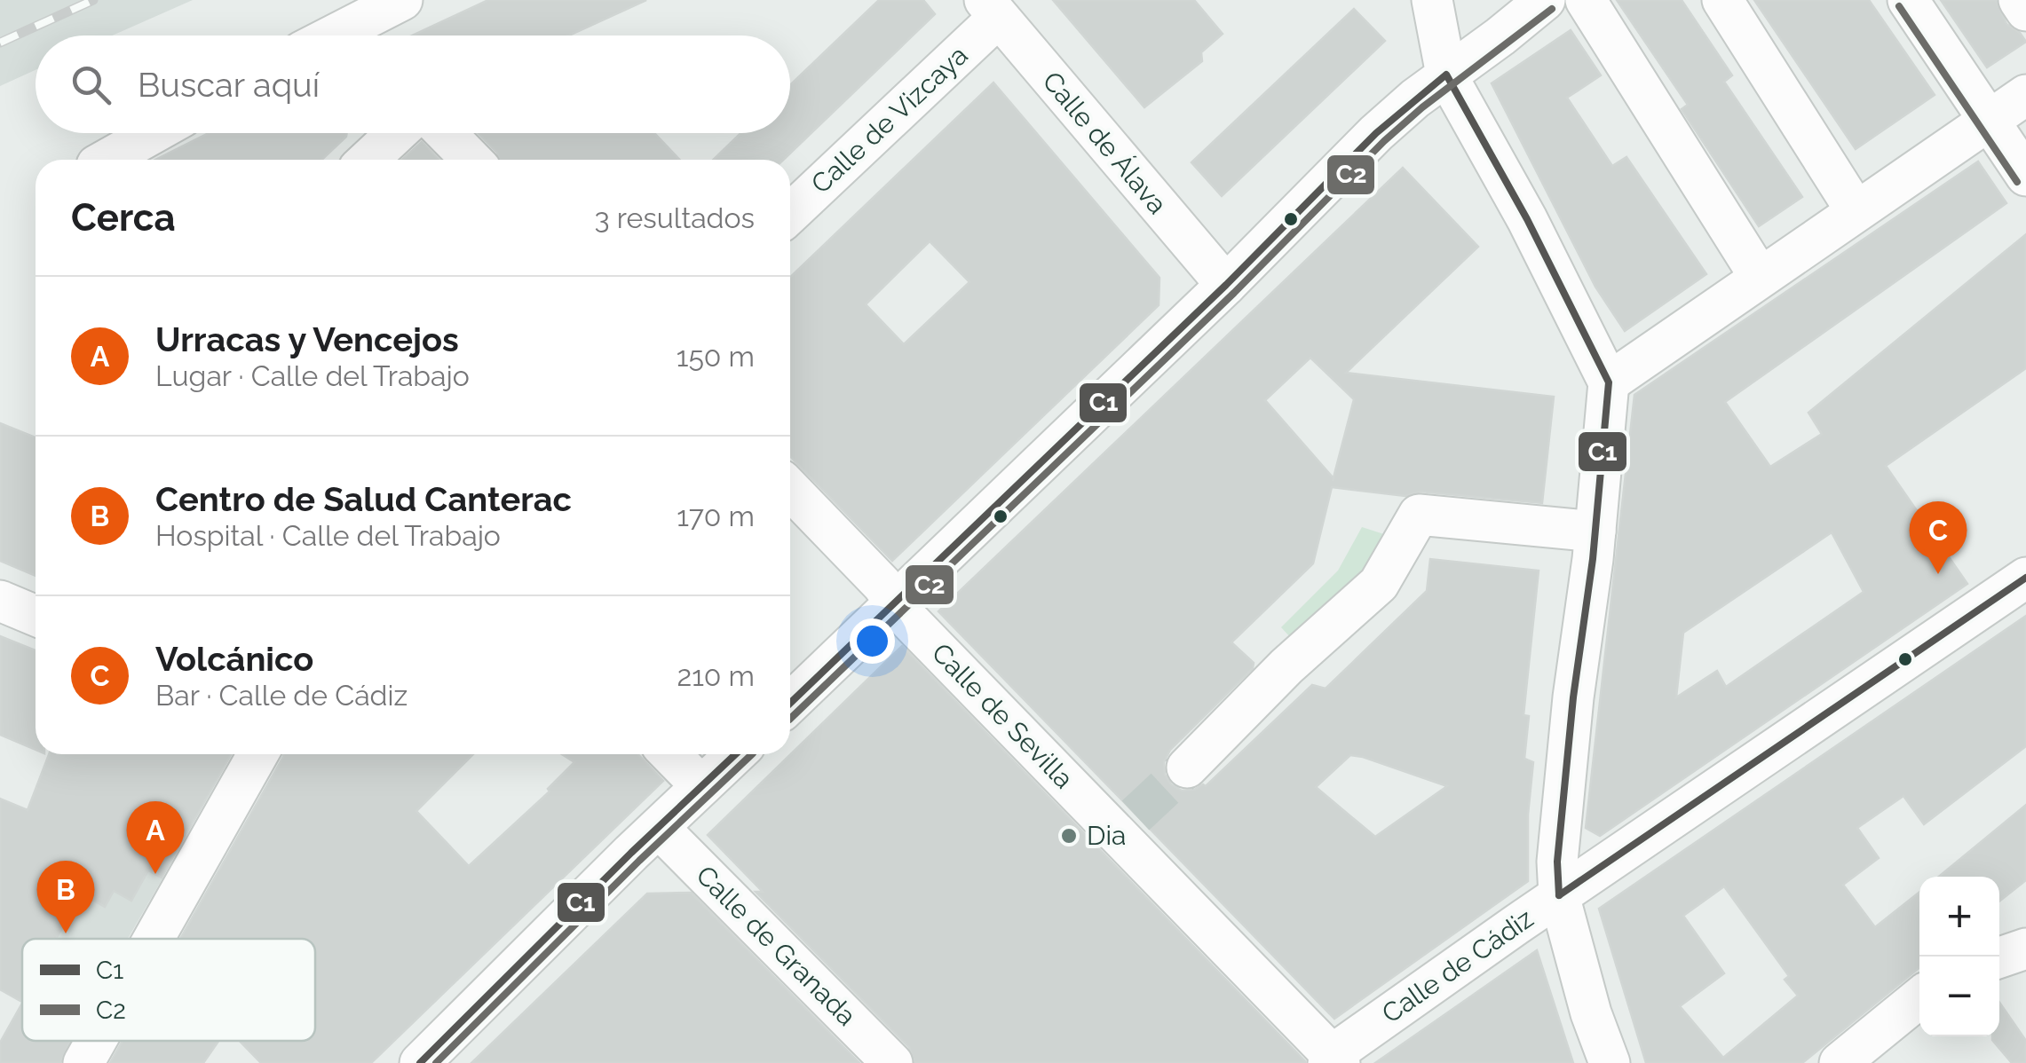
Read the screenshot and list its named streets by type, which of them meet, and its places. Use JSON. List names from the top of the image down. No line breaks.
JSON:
{"streets":{"street":["Calle de Vizcaya","Calle de Álava","Calle de Sevilla","Calle de Granada","Calle de Cádiz"]},"crossings":[["Calle de Vizcaya","Calle de Álava"],["Calle de Sevilla","Calle de Cádiz"]],"places":["Dia"],"lines":["transit line C2","transit line C1"],"legend":["C1","C2"],"page":{"search":"Buscar aquí","heading":["Cerca","3 resultados"],"list":[{"mark":"A","name":"Urracas y Vencejos","note":"Lugar · Calle del Trabajo","value":"150 m"},{"mark":"B","name":"Centro de Salud Canterac","note":"Hospital · Calle del Trabajo","value":"170 m"},{"mark":"C","name":"Volcánico","note":"Bar · Calle de Cádiz","value":"210 m"}],"pins":["C","A","B"],"map_buttons":["+","−"]}}
